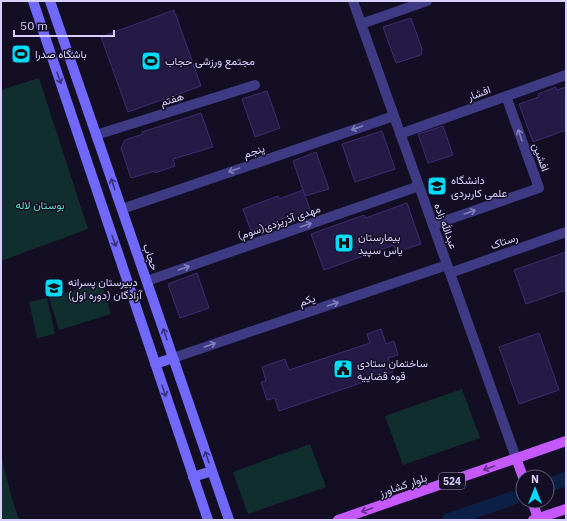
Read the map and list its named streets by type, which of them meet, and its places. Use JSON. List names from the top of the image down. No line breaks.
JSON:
{"streets":{"main road":["حجاب","524","بلوار کشاورز"],"street":["افشار","هفتم","پنجم","افشین","مهدی آذریزدی(سوم)","عبدالله زاده","رستاک","یکم"]},"crossings":[["افشار","افشین"],["افشار","عبدالله زاده"],["هفتم","حجاب"],["پنجم","عبدالله زاده"],["پنجم","حجاب"],["افشین","عبدالله زاده"],["مهدی آذریزدی(سوم)","عبدالله زاده"],["مهدی آذریزدی(سوم)","حجاب"],["عبدالله زاده","رستاک"],["عبدالله زاده","یکم"],["عبدالله زاده","بلوار کشاورز"],["رستاک","یکم"],["حجاب","یکم"]],"one_way":["پنجم","مهدی آذریزدی(سوم)","یکم","بلوار کشاورز"],"parks":["بوستان لاله"],"places":{"sports":["باشگاه صدرا","مجتمع ورزشی حجاب"],"school or university":["دانشگاه علمی کاربردی","دبيرستان پسرانه آزادگان (دوره اول)"],"hospital":["بیمارستان یاس سپید"],"public building":["ساختمان ستادی قوه قضاییه"]},"scale_bar":"50 m","north":"top"}
